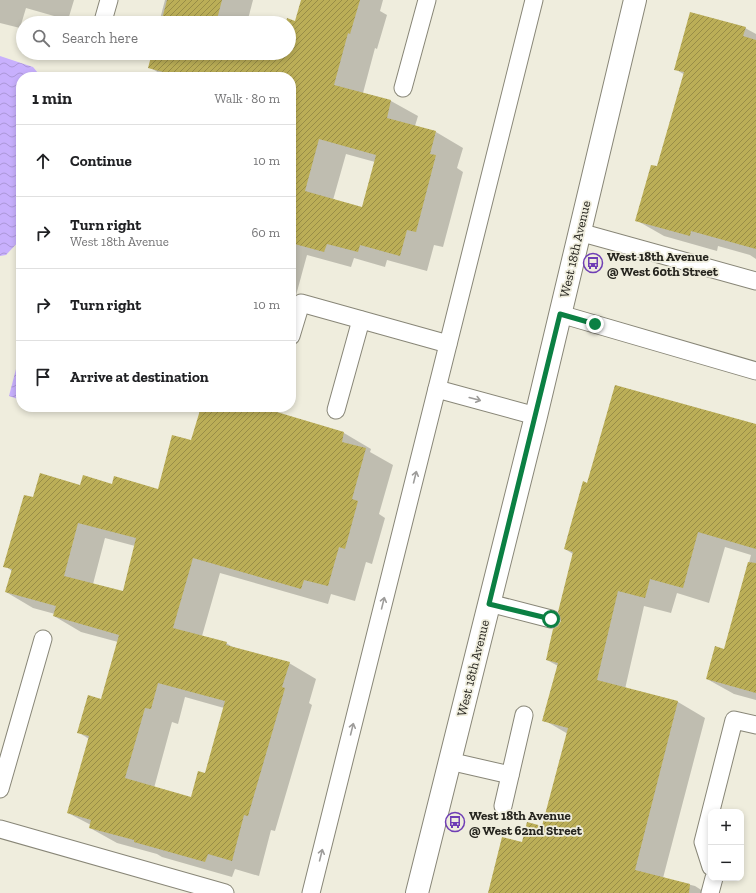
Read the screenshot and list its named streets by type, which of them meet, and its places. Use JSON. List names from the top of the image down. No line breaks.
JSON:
{"streets":{"street":["West 18th Avenue"]},"places":{"bus stop":["West 18th Avenue @ West 60th Street","West 18th Avenue @ West 62nd Street"]},"page":{"search":"Search here","heading":["1 min","Walk · 80 m"],"list":[["Continue","10 m"],["Turn right","West 18th Avenue","60 m"],["Turn right","10 m"],"Arrive at destination"],"map_buttons":["+","−"]}}
